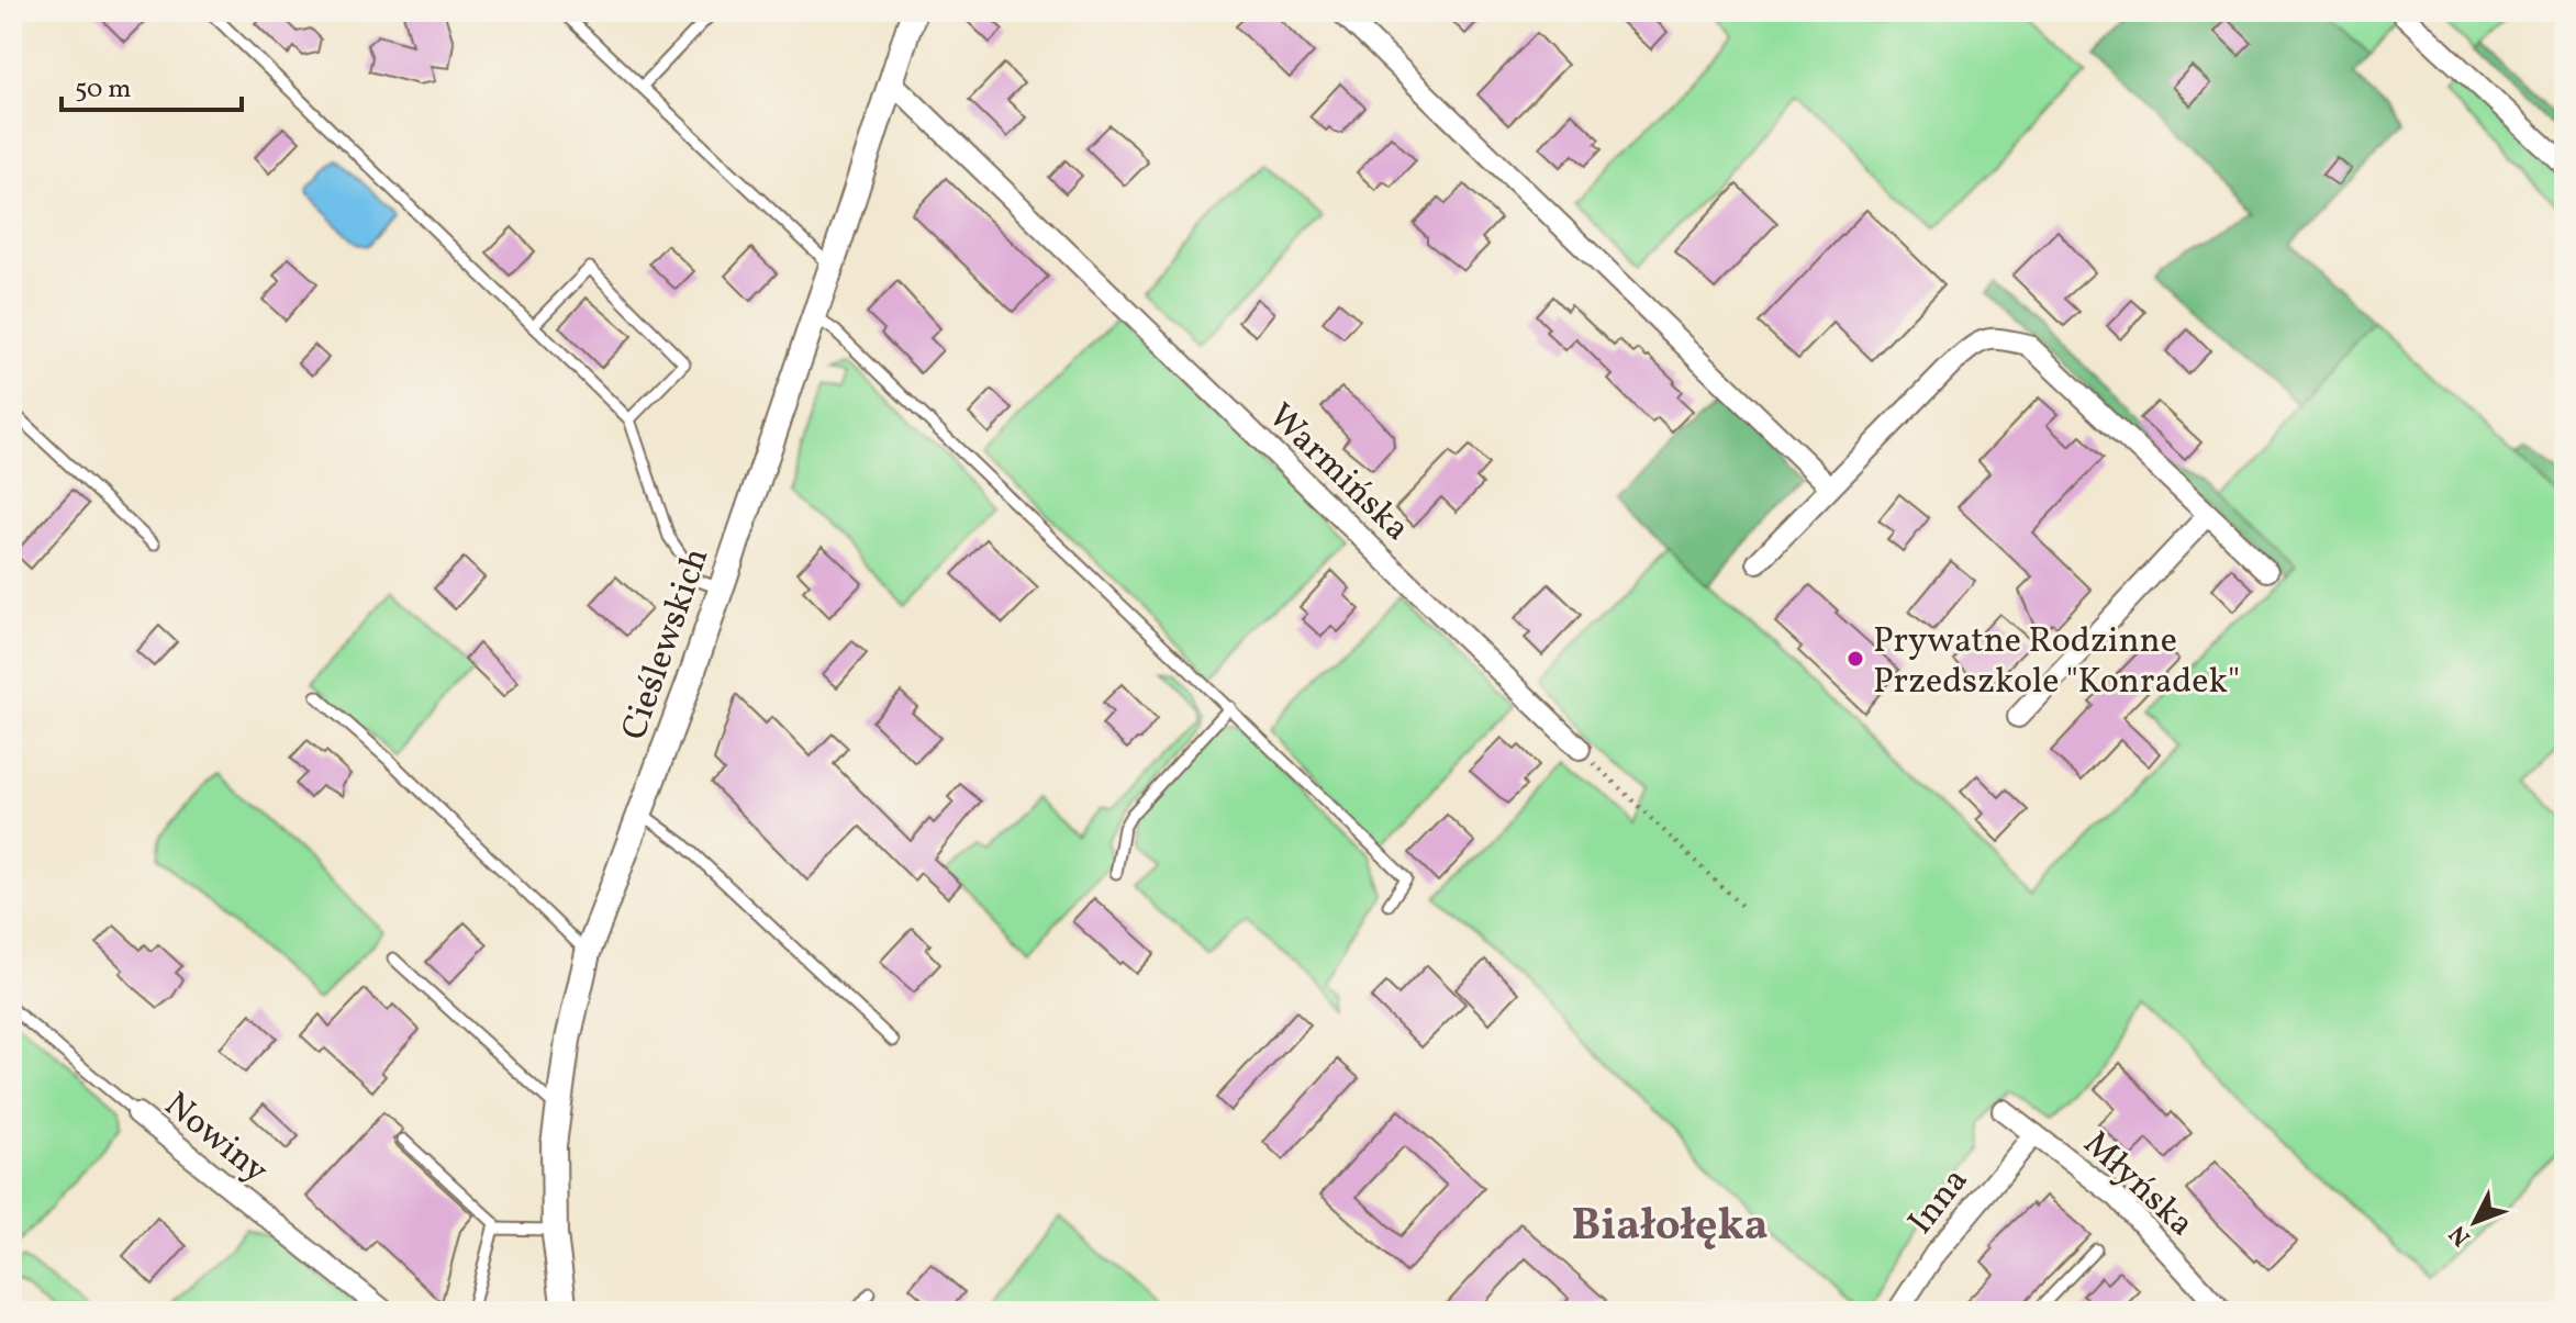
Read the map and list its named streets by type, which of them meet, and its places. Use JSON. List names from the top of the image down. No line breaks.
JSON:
{"streets":{"street":["Warmińska","Cieślewskich","Nowiny","Młyńska","Inna"]},"crossings":[["Warmińska","Cieślewskich"],["Młyńska","Inna"]],"districts":["Białołęka"],"places":["Prywatne Rodzinne Przedszkole \"Konradek\""],"scale_bar":"50 m","north":"bottom left"}
